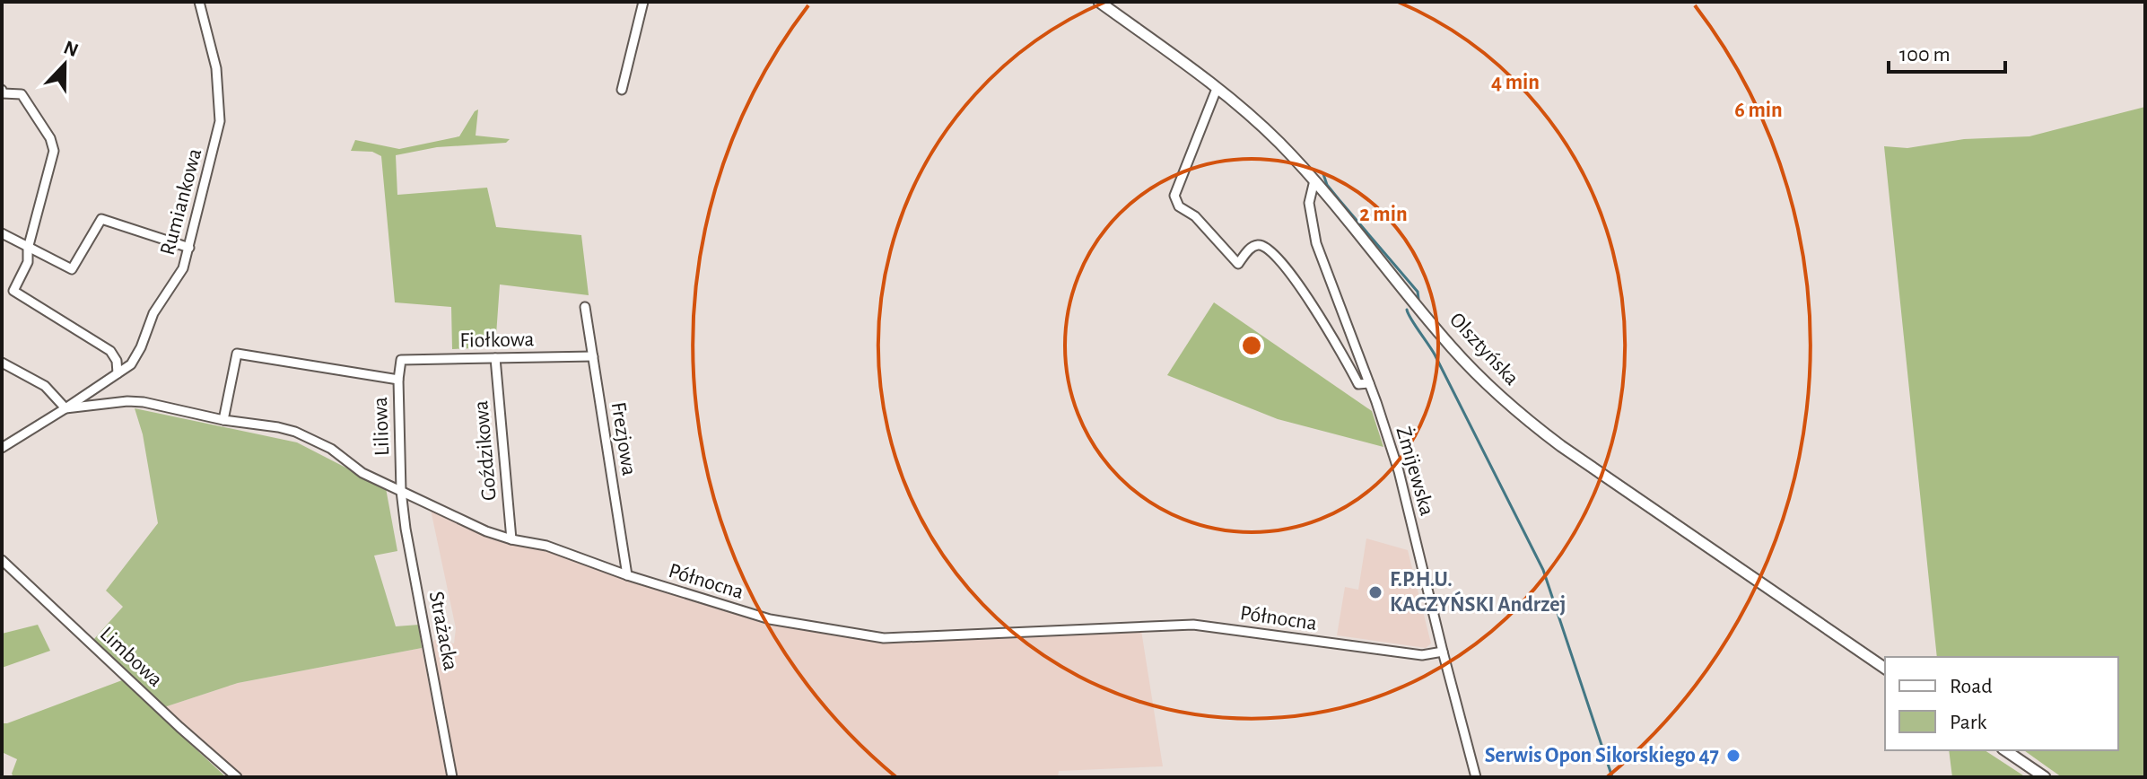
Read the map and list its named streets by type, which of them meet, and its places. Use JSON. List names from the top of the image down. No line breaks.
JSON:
{"streets":{"street":["Rumiankowa","Fiołkowa","Olsztyńska","Liliowa","Frezjowa","Goździkowa","Żmijewska","Północna","Strażacka","Limbowa"]},"crossings":[["Rumiankowa","Północna"],["Fiołkowa","Liliowa"],["Fiołkowa","Frezjowa"],["Fiołkowa","Goździkowa"],["Olsztyńska","Żmijewska"],["Liliowa","Północna"],["Liliowa","Strażacka"],["Frezjowa","Północna"],["Goździkowa","Północna"],["Żmijewska","Północna"],["Północna","Strażacka"]],"places":["F.P.H.U. KACZYŃSKI Andrzej","Serwis Opon Sikorskiego 47"],"legend":["Road","Park"],"scale_bar":"100 m","north":"top","rings":["4 min","6 min","2 min"]}
